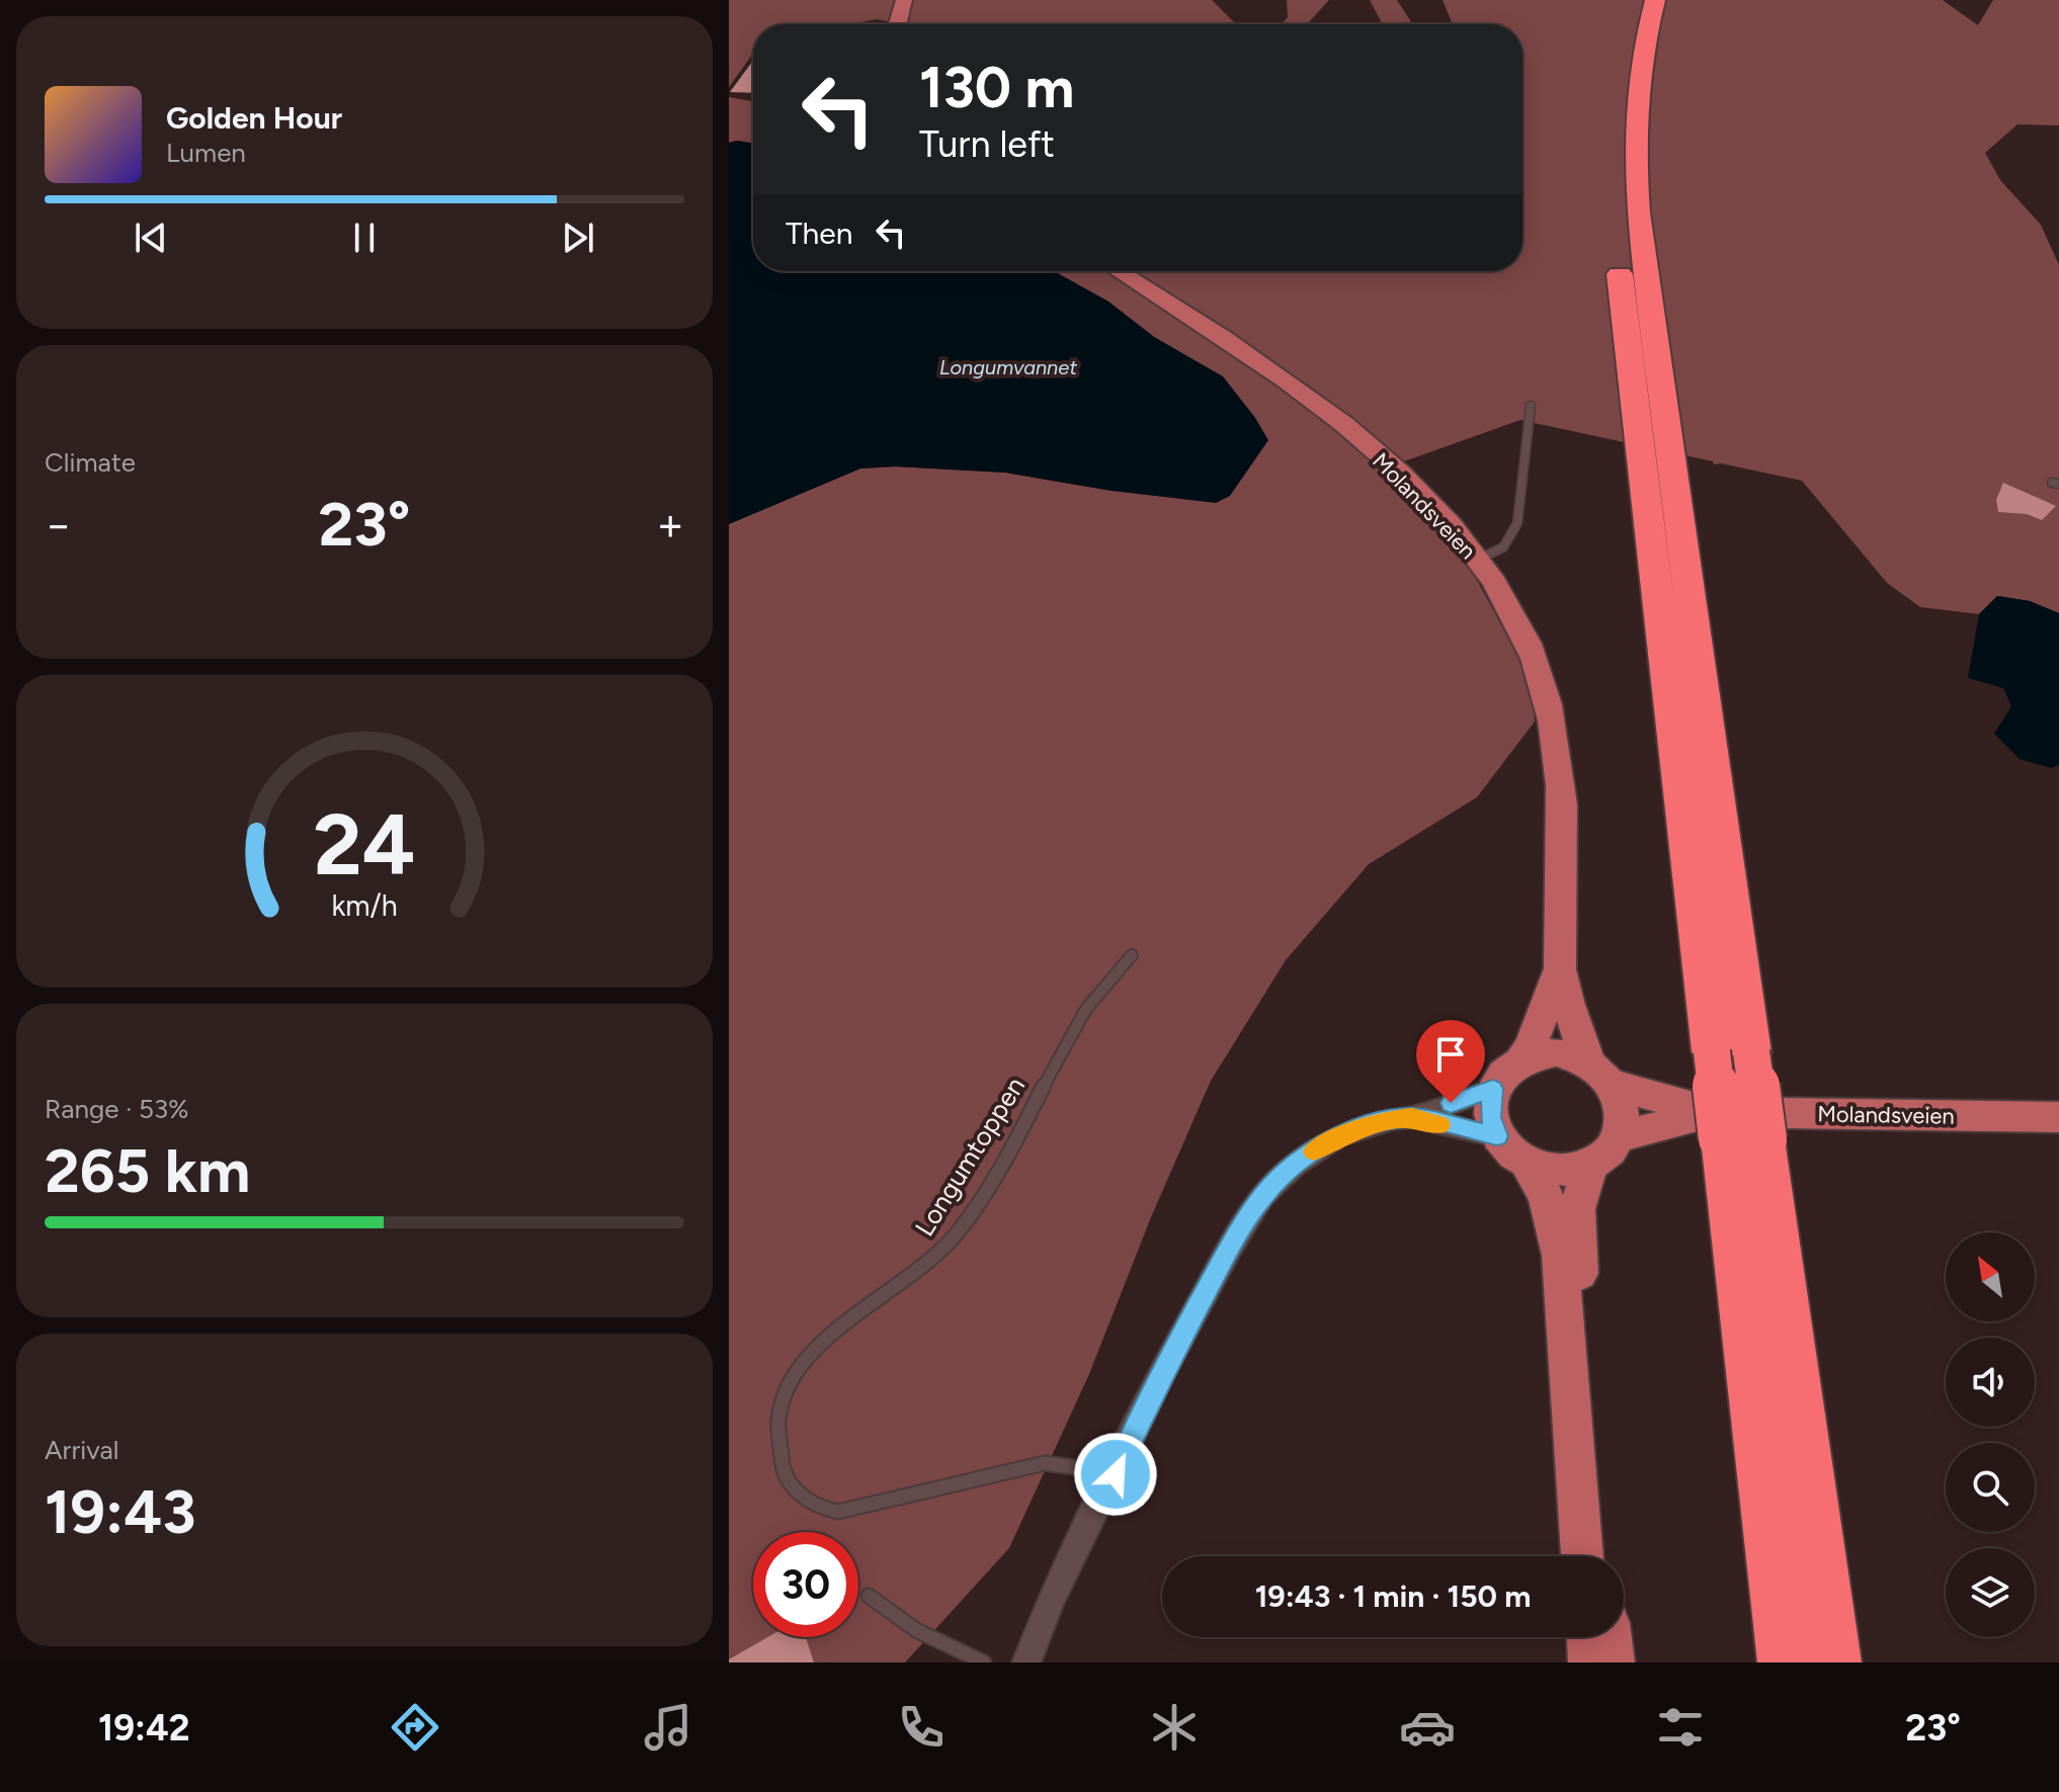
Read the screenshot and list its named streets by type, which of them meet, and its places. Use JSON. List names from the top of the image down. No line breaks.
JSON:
{"streets":{"main road":["Molandsveien"],"lane":["Longumtoppen"]},"water":["Longumvannet"],"north":"top left","page":{"turn":["130 m","Turn left"],"song":["Golden Hour","Lumen"],"then":"Then","tile":["Climate",["Range · 53%","265 km"],["Arrival","19:43"]],"heat":["−","23°","+"],"limit":"30","trip":"19:43 · 1 min · 150 m","tabs":["19:42","23°"],"gauge":["24","km/h"]}}
